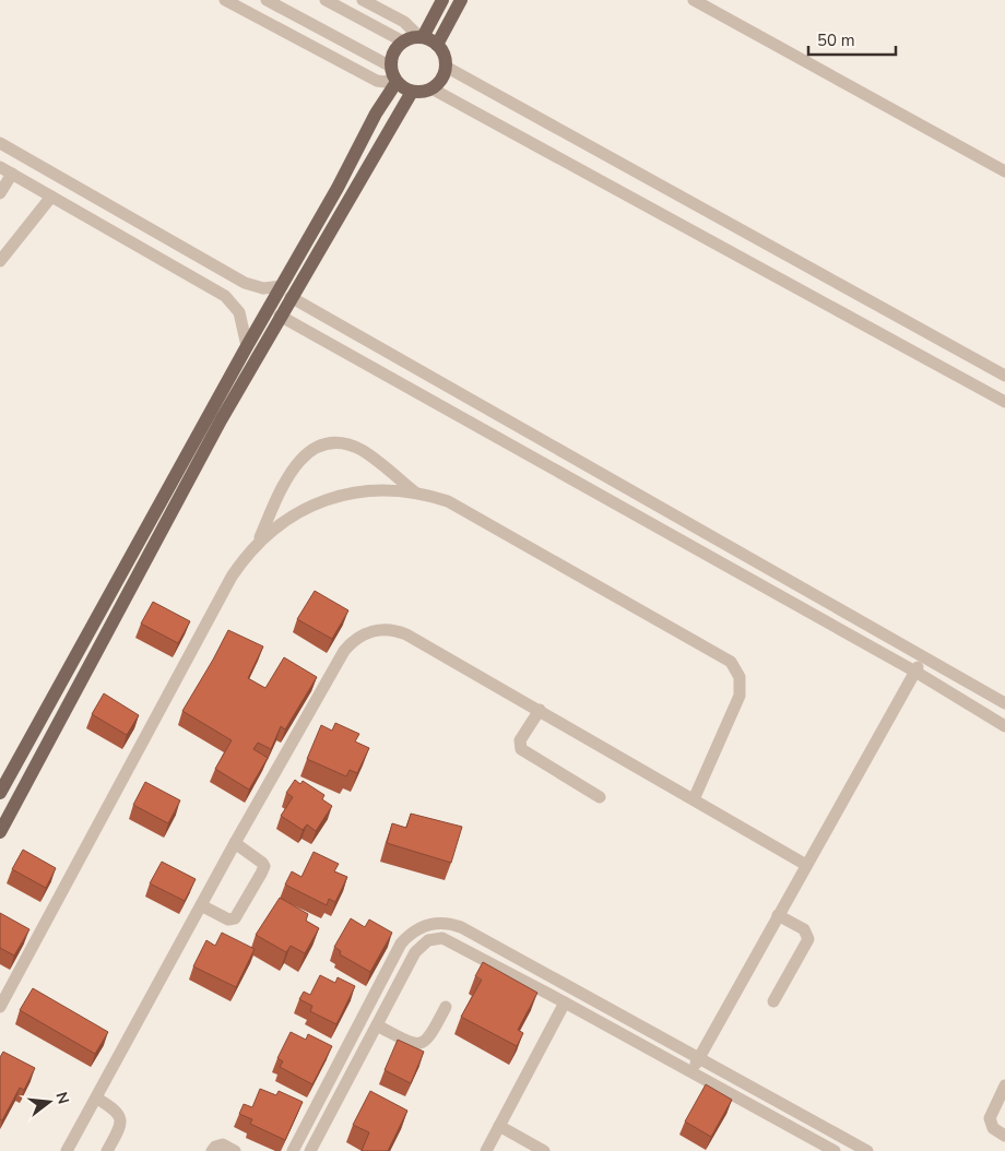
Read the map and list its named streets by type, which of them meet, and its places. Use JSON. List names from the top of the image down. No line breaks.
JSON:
{"scale_bar":"50 m","north":"right"}
